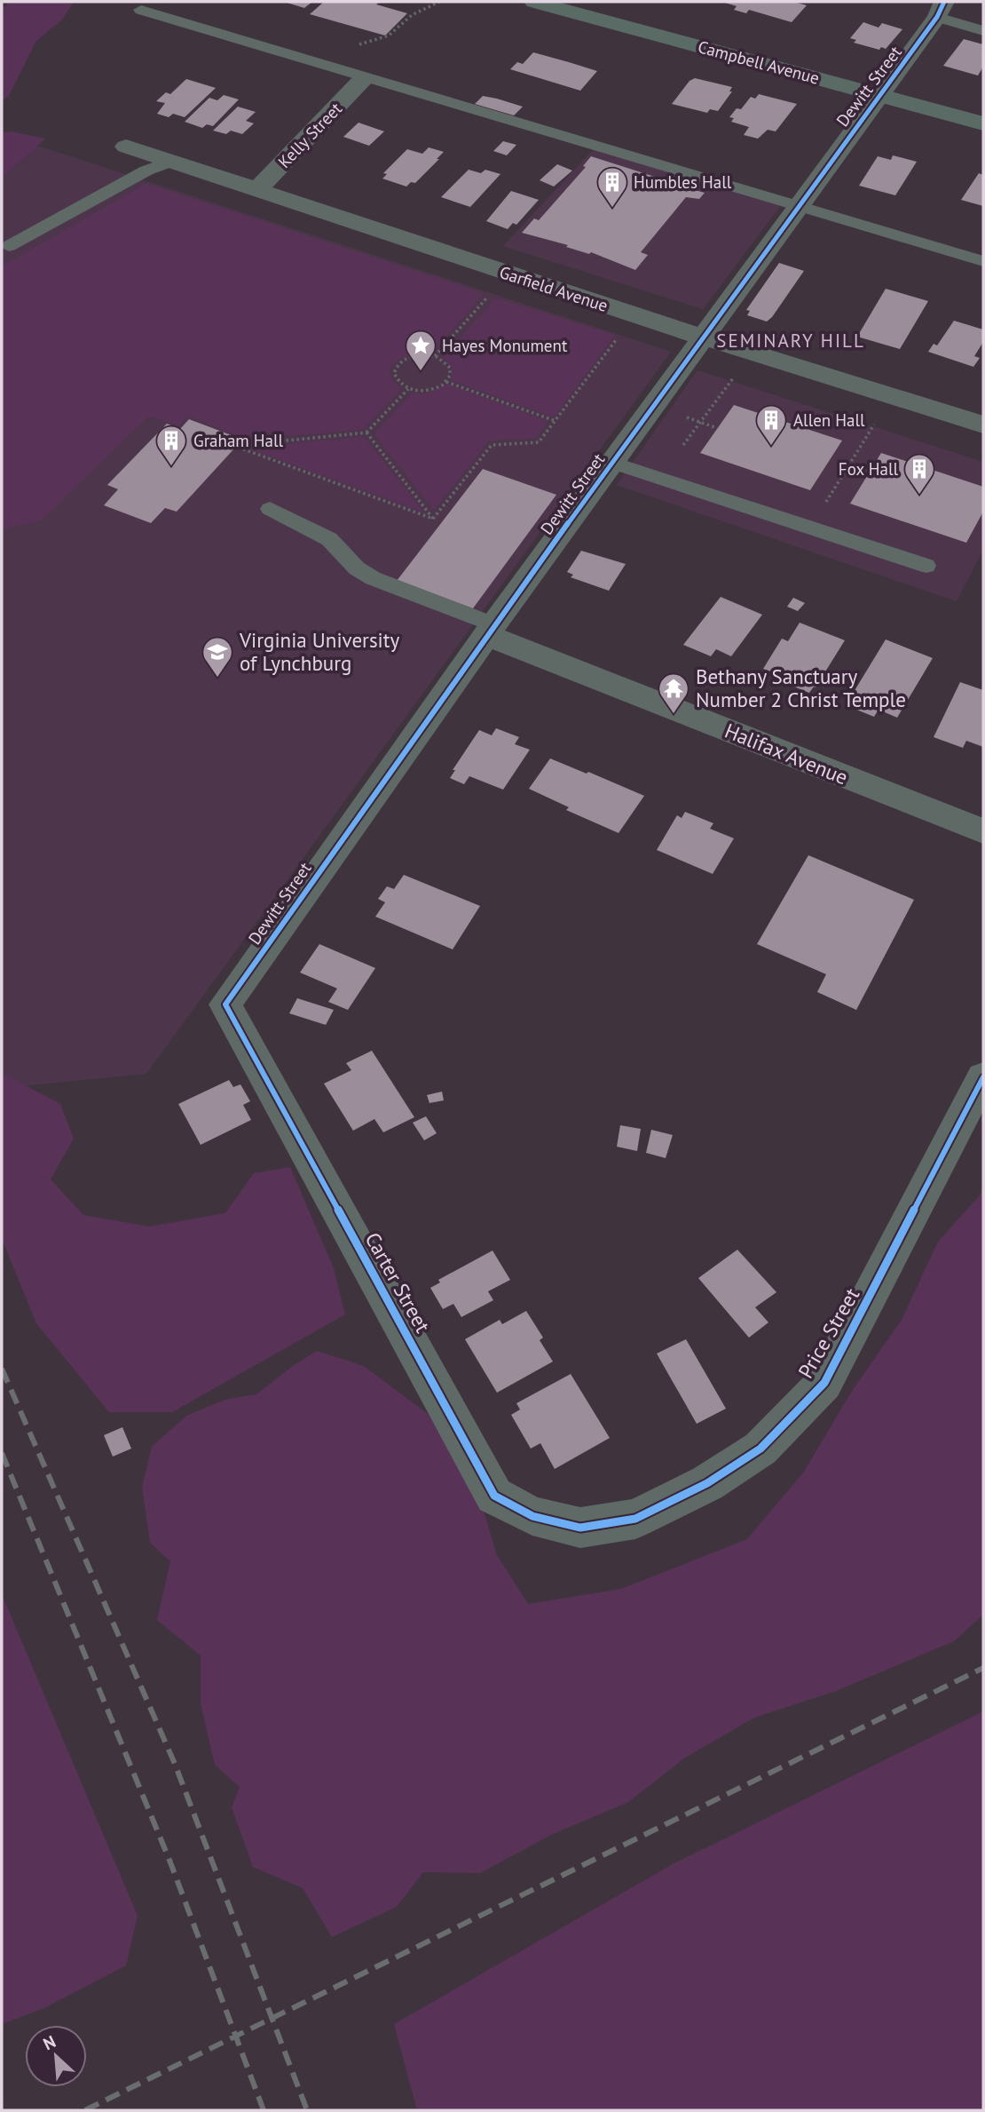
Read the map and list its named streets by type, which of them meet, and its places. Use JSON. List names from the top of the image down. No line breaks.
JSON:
{"streets":{"main road":["Campbell Avenue"],"street":["Dewitt Street","Kelly Street","Garfield Avenue","Halifax Avenue","Carter Street","Price Street"]},"crossings":[["Campbell Avenue","Dewitt Street"],["Dewitt Street","Garfield Avenue"],["Dewitt Street","Halifax Avenue"],["Dewitt Street","Carter Street"],["Kelly Street","Garfield Avenue"],["Carter Street","Price Street"]],"districts":["SEMINARY HILL"],"places":{"building":["Humbles Hall","Allen Hall","Graham Hall","Fox Hall"],"place":["Hayes Monument"],"school or university":["Virginia University of Lynchburg"],"temple":["Bethany Sanctuary Number 2 Christ Temple"]},"north":"top left"}
